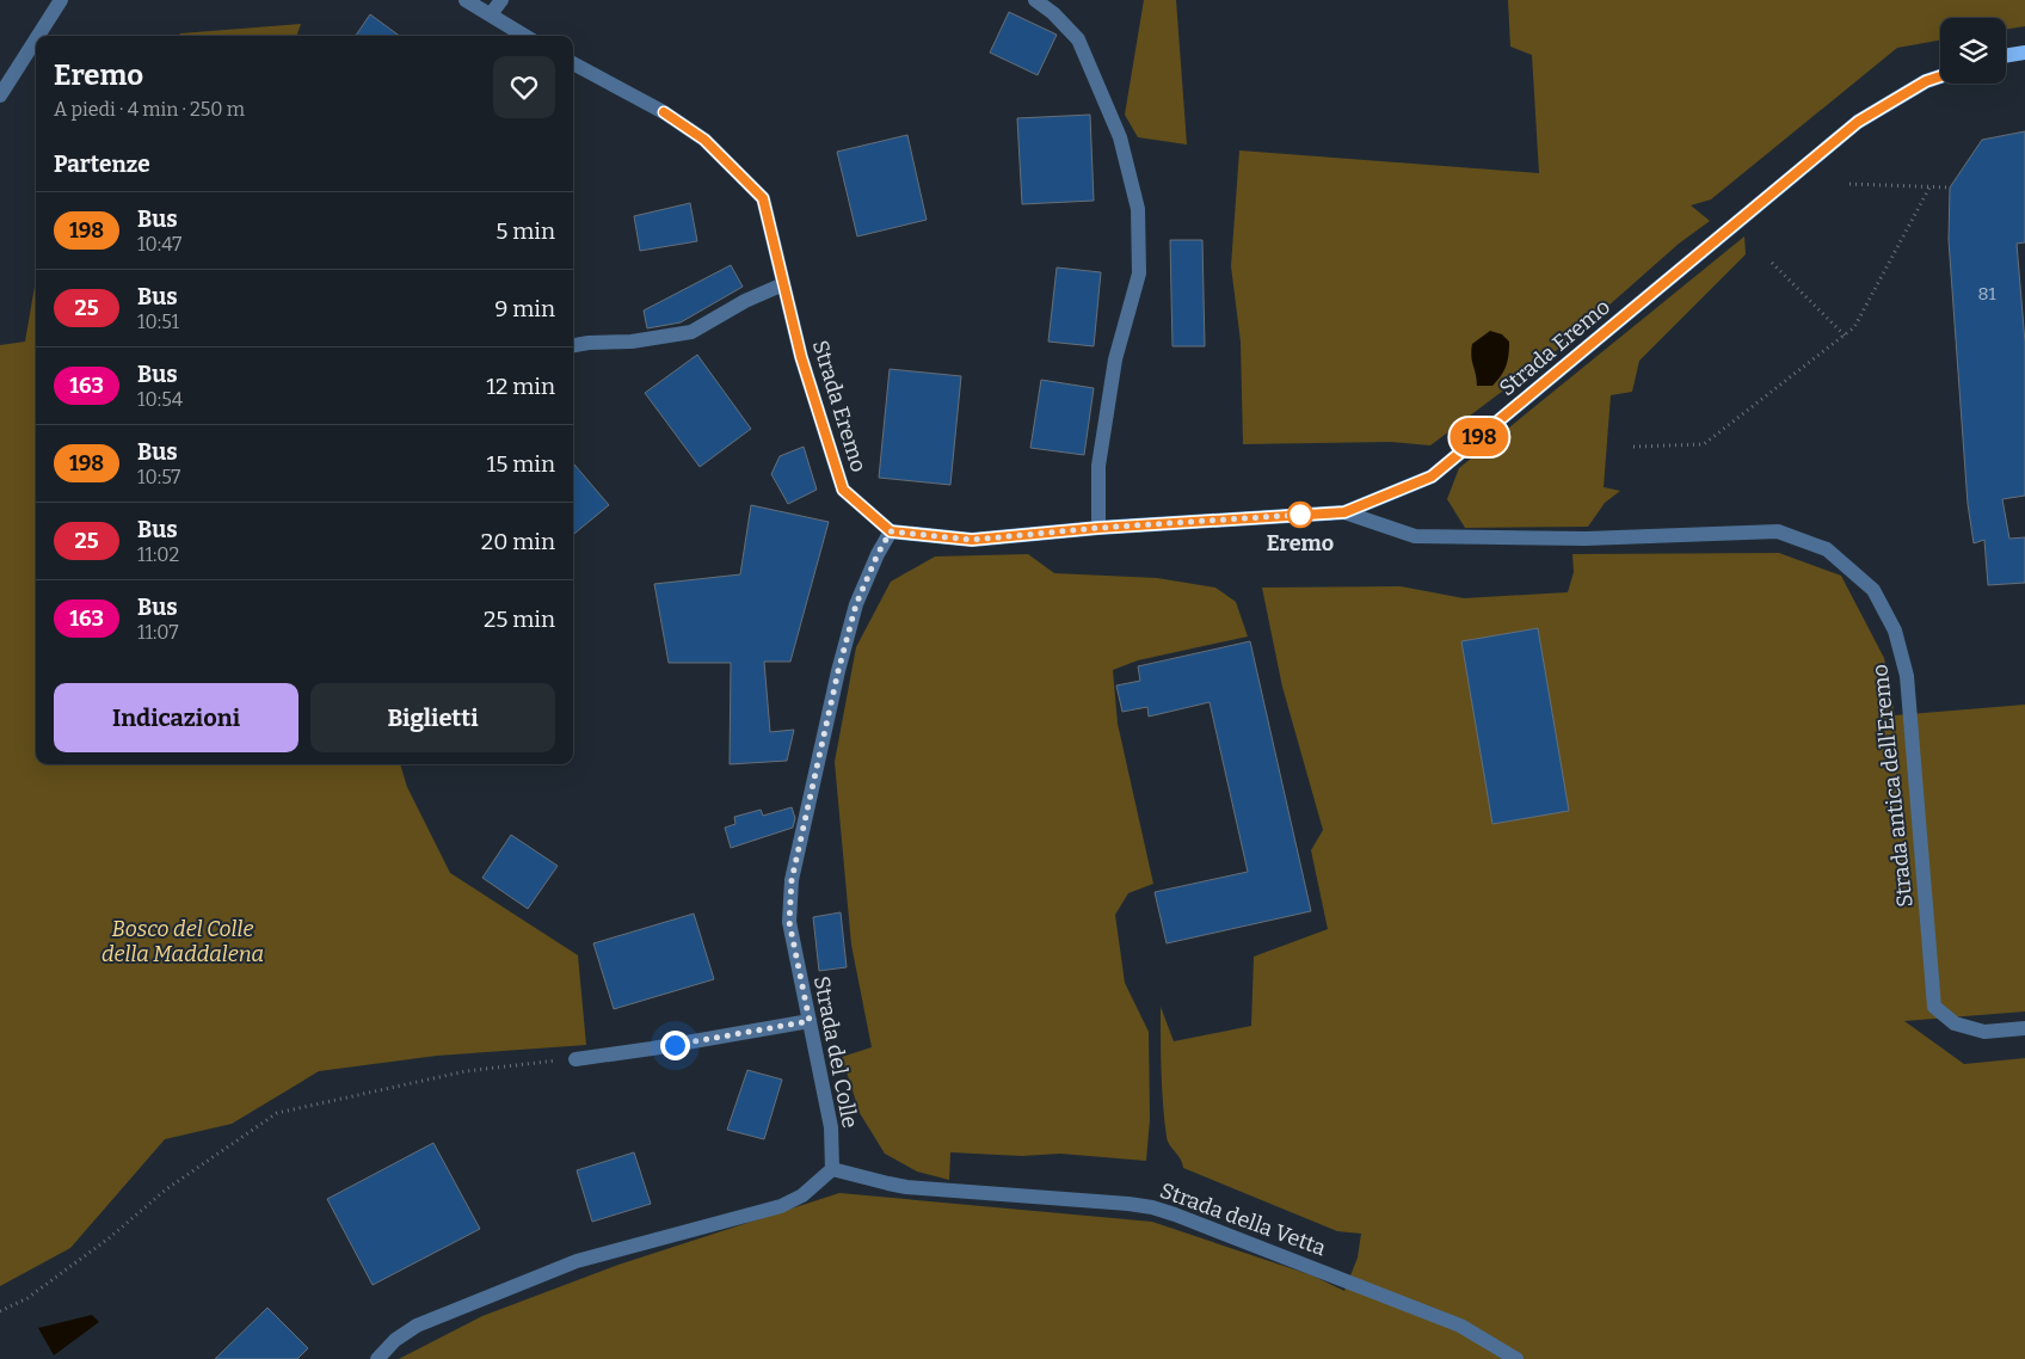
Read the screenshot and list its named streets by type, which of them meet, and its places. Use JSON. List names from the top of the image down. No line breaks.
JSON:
{"streets":{"main road":["Strada Eremo"],"street":["Strada antica dell'Eremo","Strada del Colle","Strada della Vetta"]},"crossings":[["Strada Eremo","Strada antica dell'Eremo"],["Strada Eremo","Strada del Colle"],["Strada del Colle","Strada della Vetta"]],"parks":["Bosco del Colle della Maddalena"],"places":["Eremo"],"lines":["bus line 198"],"house_numbers":["81"],"page":{"on_map":"198","heading":[["Eremo","A piedi · 4 min · 250 m"],"Partenze"],"list":[{"mark":"198","name":"Bus","note":"10:47","value":"5 min"},{"mark":"25","name":"Bus","note":"10:51","value":"9 min"},{"mark":"163","name":"Bus","note":"10:54","value":"12 min"},{"mark":"198","name":"Bus","note":"10:57","value":"15 min"},{"mark":"25","name":"Bus","note":"11:02","value":"20 min"},{"mark":"163","name":"Bus","note":"11:07","value":"25 min"}],"buttons":["Indicazioni","Biglietti"]}}
